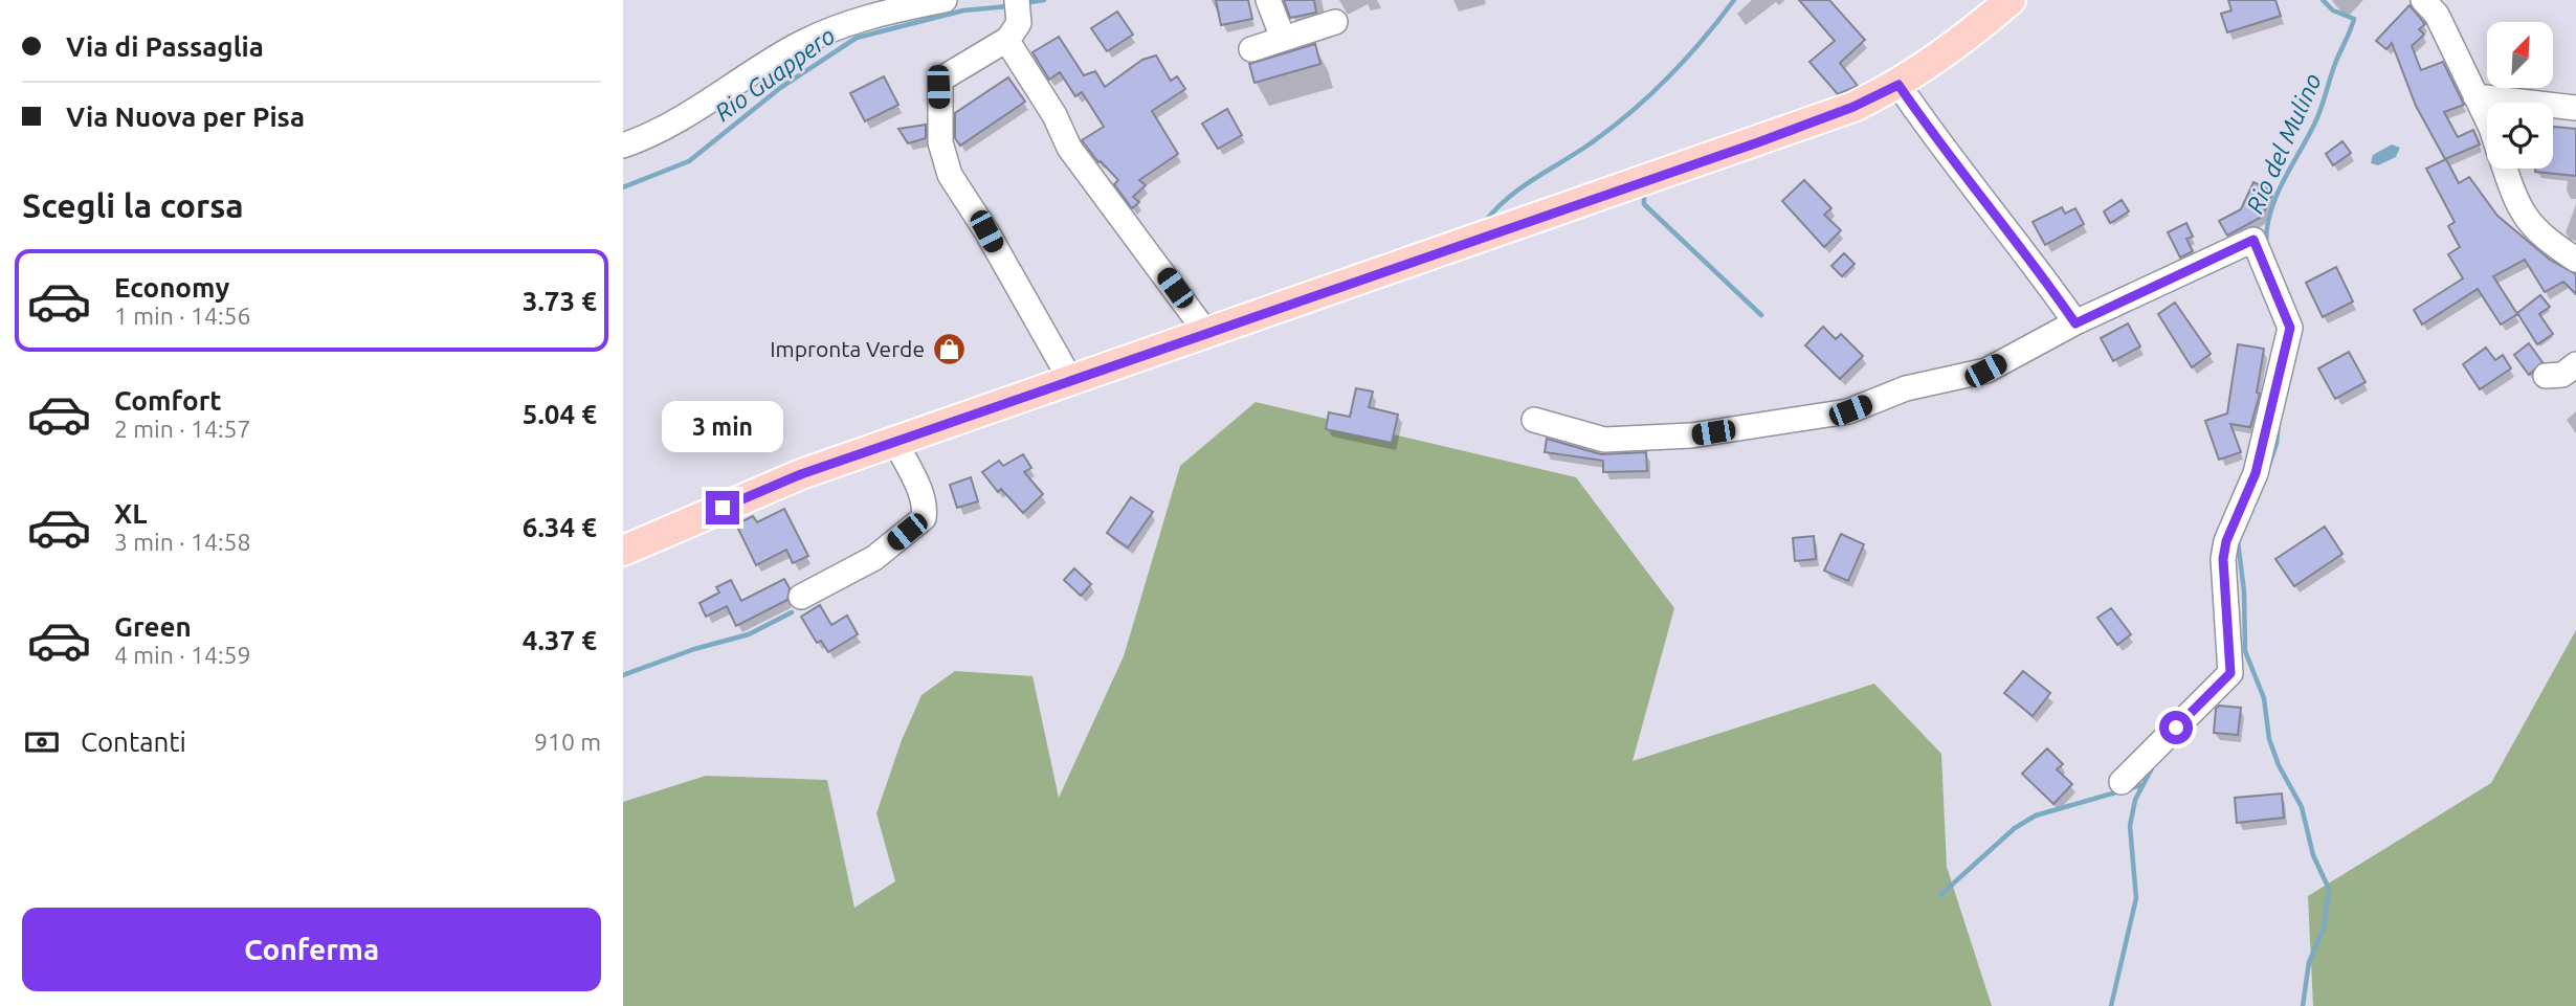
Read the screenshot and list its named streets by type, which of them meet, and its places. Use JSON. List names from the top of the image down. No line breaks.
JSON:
{"water":["Rio Guappero","Rio del Mulino"],"places":{"shop":["Impronta Verde"]},"north":"top right","page":{"banner":["Via di Passaglia","Via Nuova per Pisa"],"heading":"Scegli la corsa","list":[{"name":"Economy","note":"1 min · 14:56","value":"3.73 €"},{"name":"Comfort","note":"2 min · 14:57","value":"5.04 €"},{"name":"XL","note":"3 min · 14:58","value":"6.34 €"},{"name":"Green","note":"4 min · 14:59","value":"4.37 €"}],"bubble":"3 min","pay":["Contanti","910 m"],"buttons":"Conferma"}}
